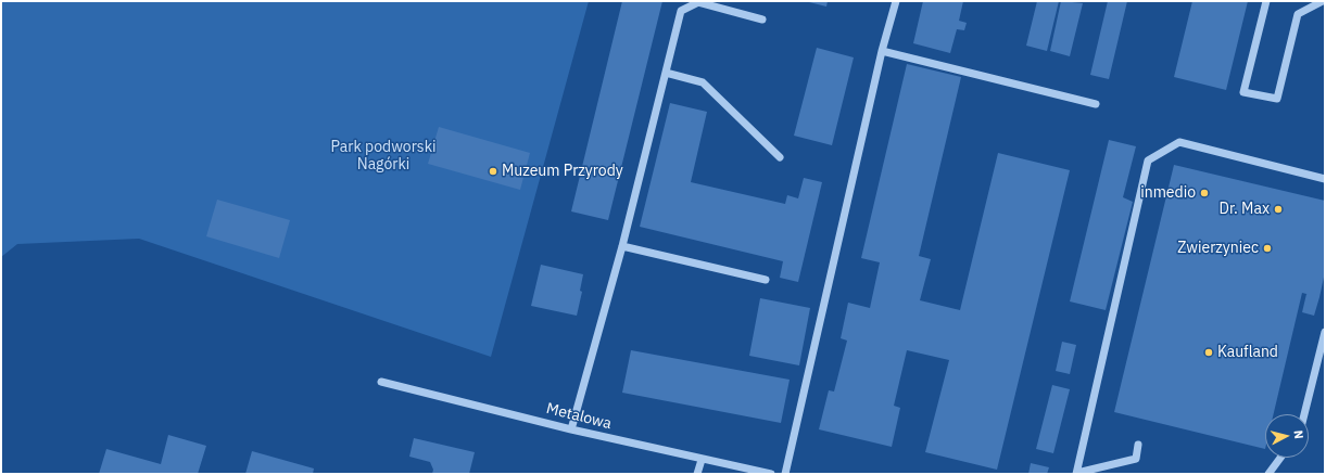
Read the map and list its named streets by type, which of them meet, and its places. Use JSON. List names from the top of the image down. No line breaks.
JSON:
{"streets":{"street":["Metalowa"]},"parks":["Park podworski Nagórki"],"places":["Muzeum Przyrody","inmedio","Dr. Max","Zwierzyniec","Kaufland"],"north":"right"}
